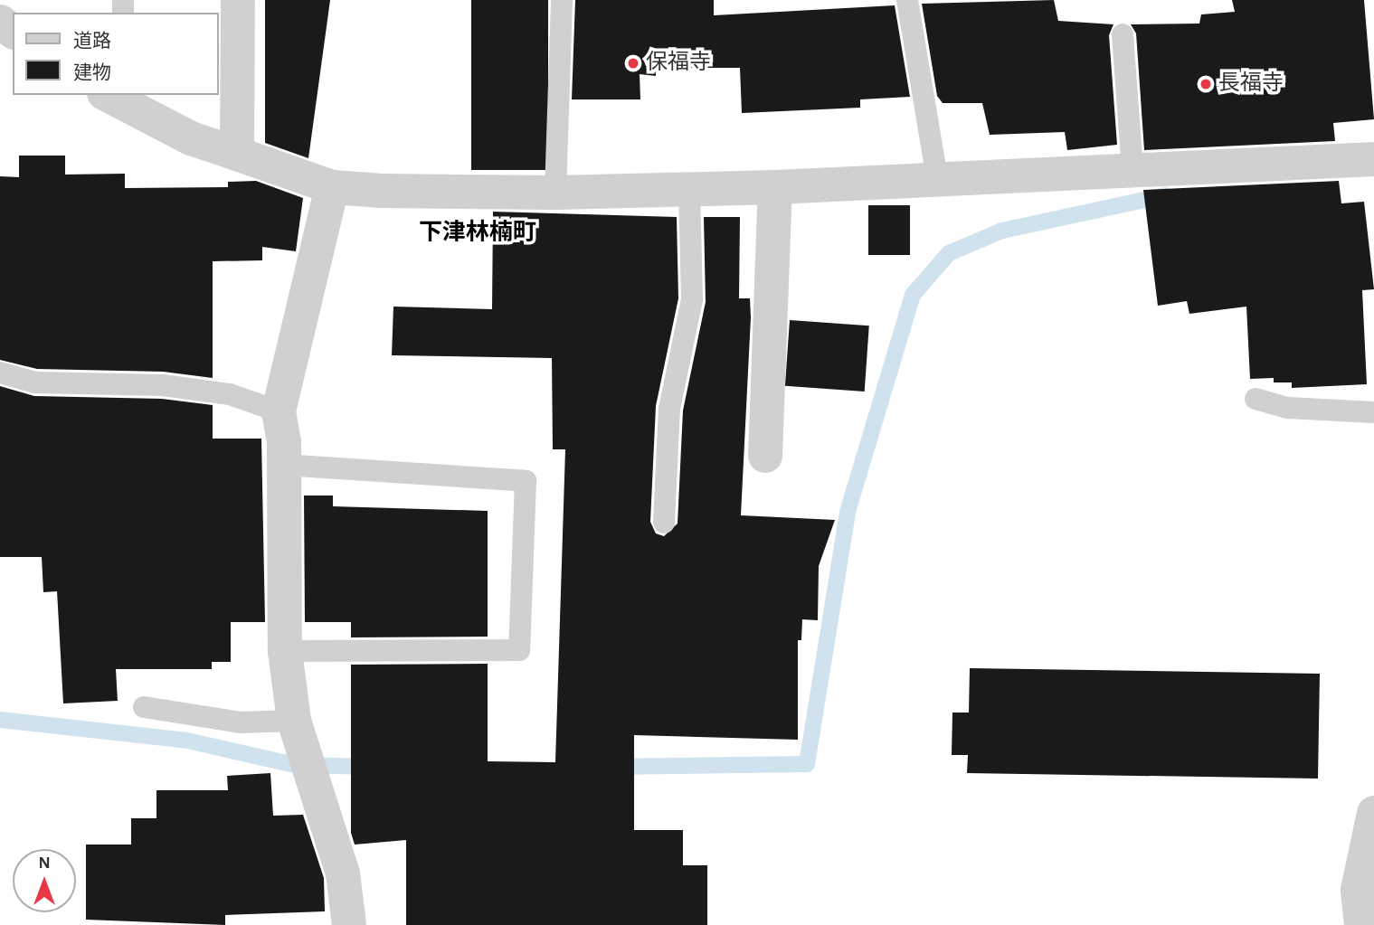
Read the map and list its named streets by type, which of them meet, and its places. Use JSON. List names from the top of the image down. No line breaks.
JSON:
{"districts":["下津林楠町"],"places":["保福寺","長福寺"],"legend":["道路","建物"],"north":"top"}
